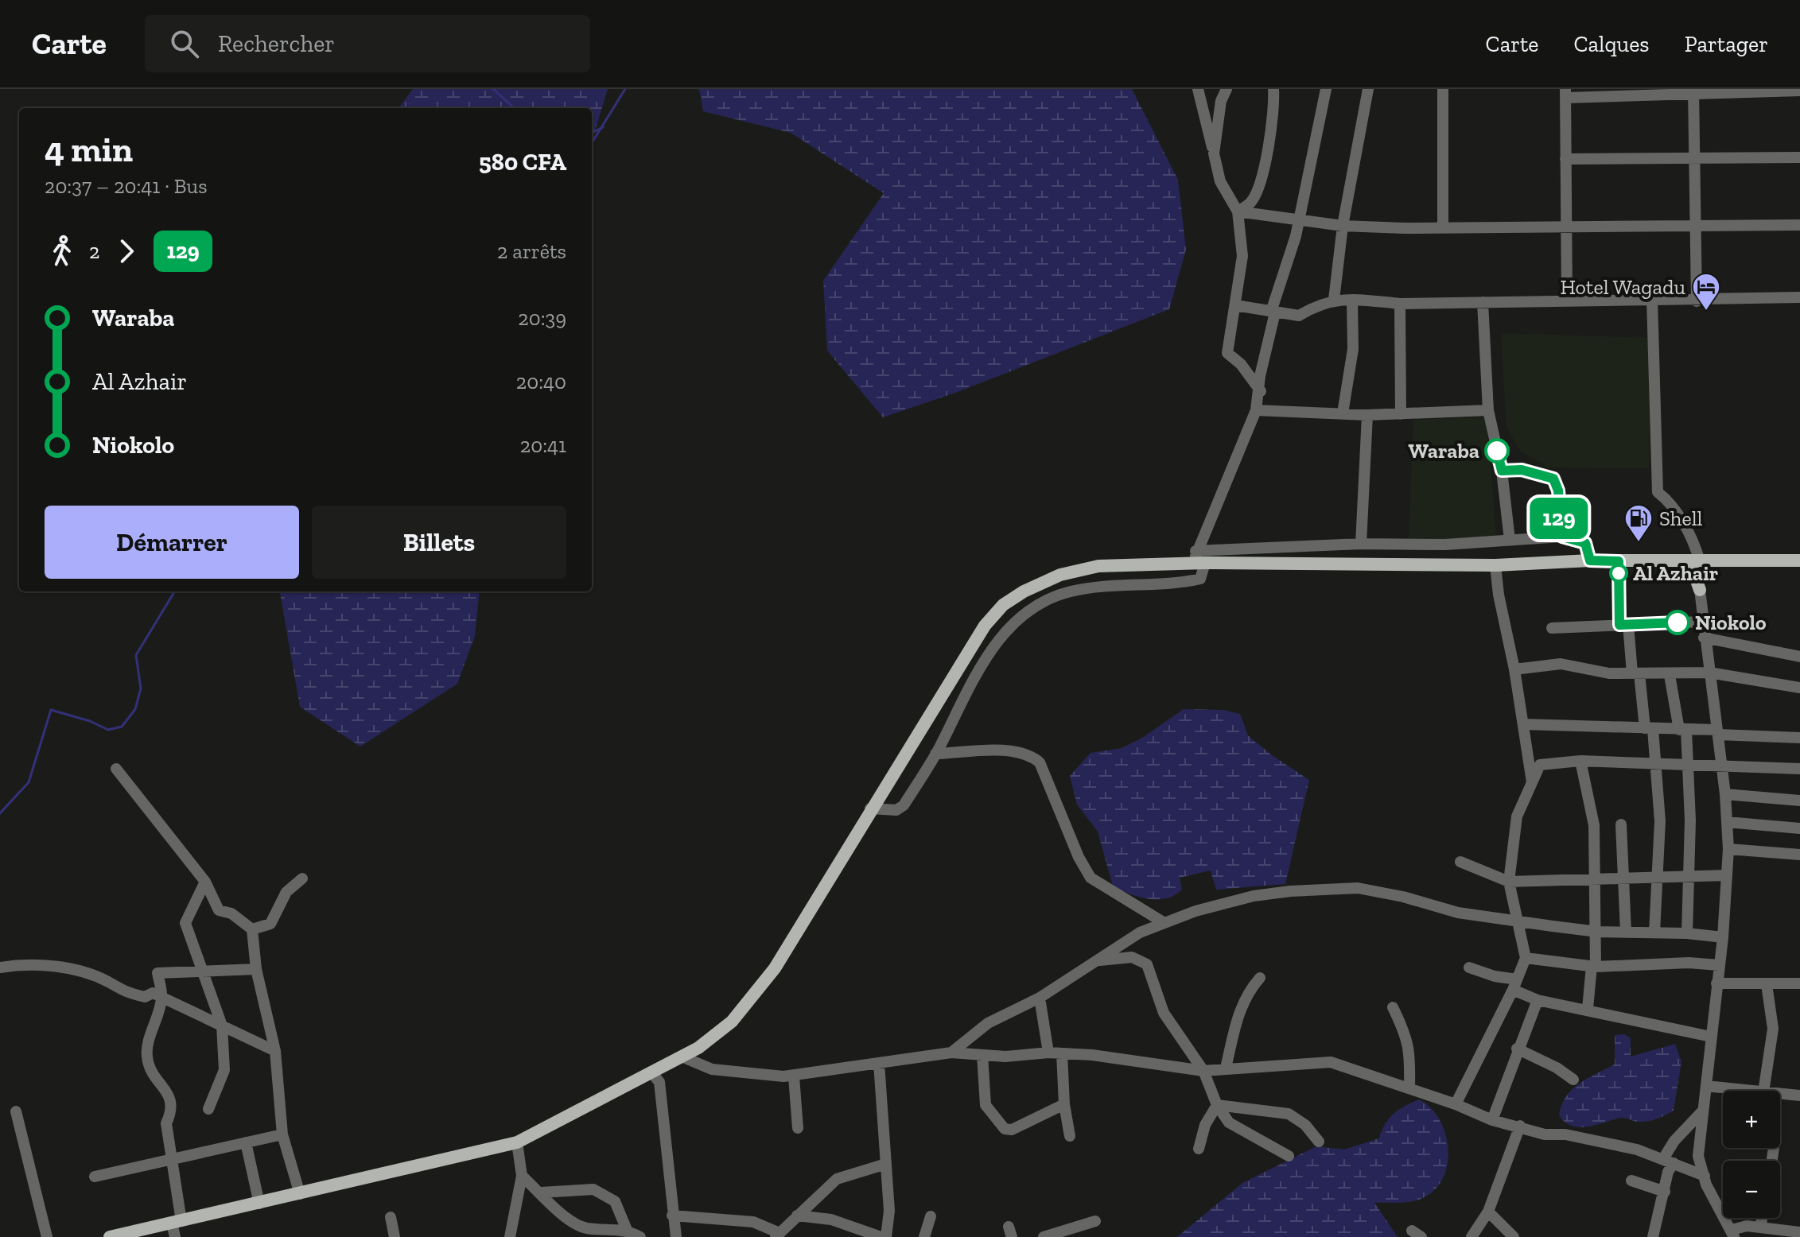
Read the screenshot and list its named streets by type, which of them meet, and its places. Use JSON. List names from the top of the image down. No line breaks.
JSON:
{"places":{"hotel":["Hotel Wagadu"],"other":["Waraba","Al Azhair","Niokolo"],"fuel station":["Shell"]},"lines":["bus line 129"],"page":{"header":"Carte","search":"Rechercher","nav":["Carte","Calques","Partager"],"on_map":"129","heading":["4 min","20:37 – 20:41 · Bus","580 CFA"],"legs":["2","129","2 arrêts"],"list":[{"name":"Waraba","value":"20:39"},{"name":"Al Azhair","value":"20:40"},{"name":"Niokolo","value":"20:41"}],"buttons":["Démarrer","Billets"],"map_buttons":["+","−"]}}
